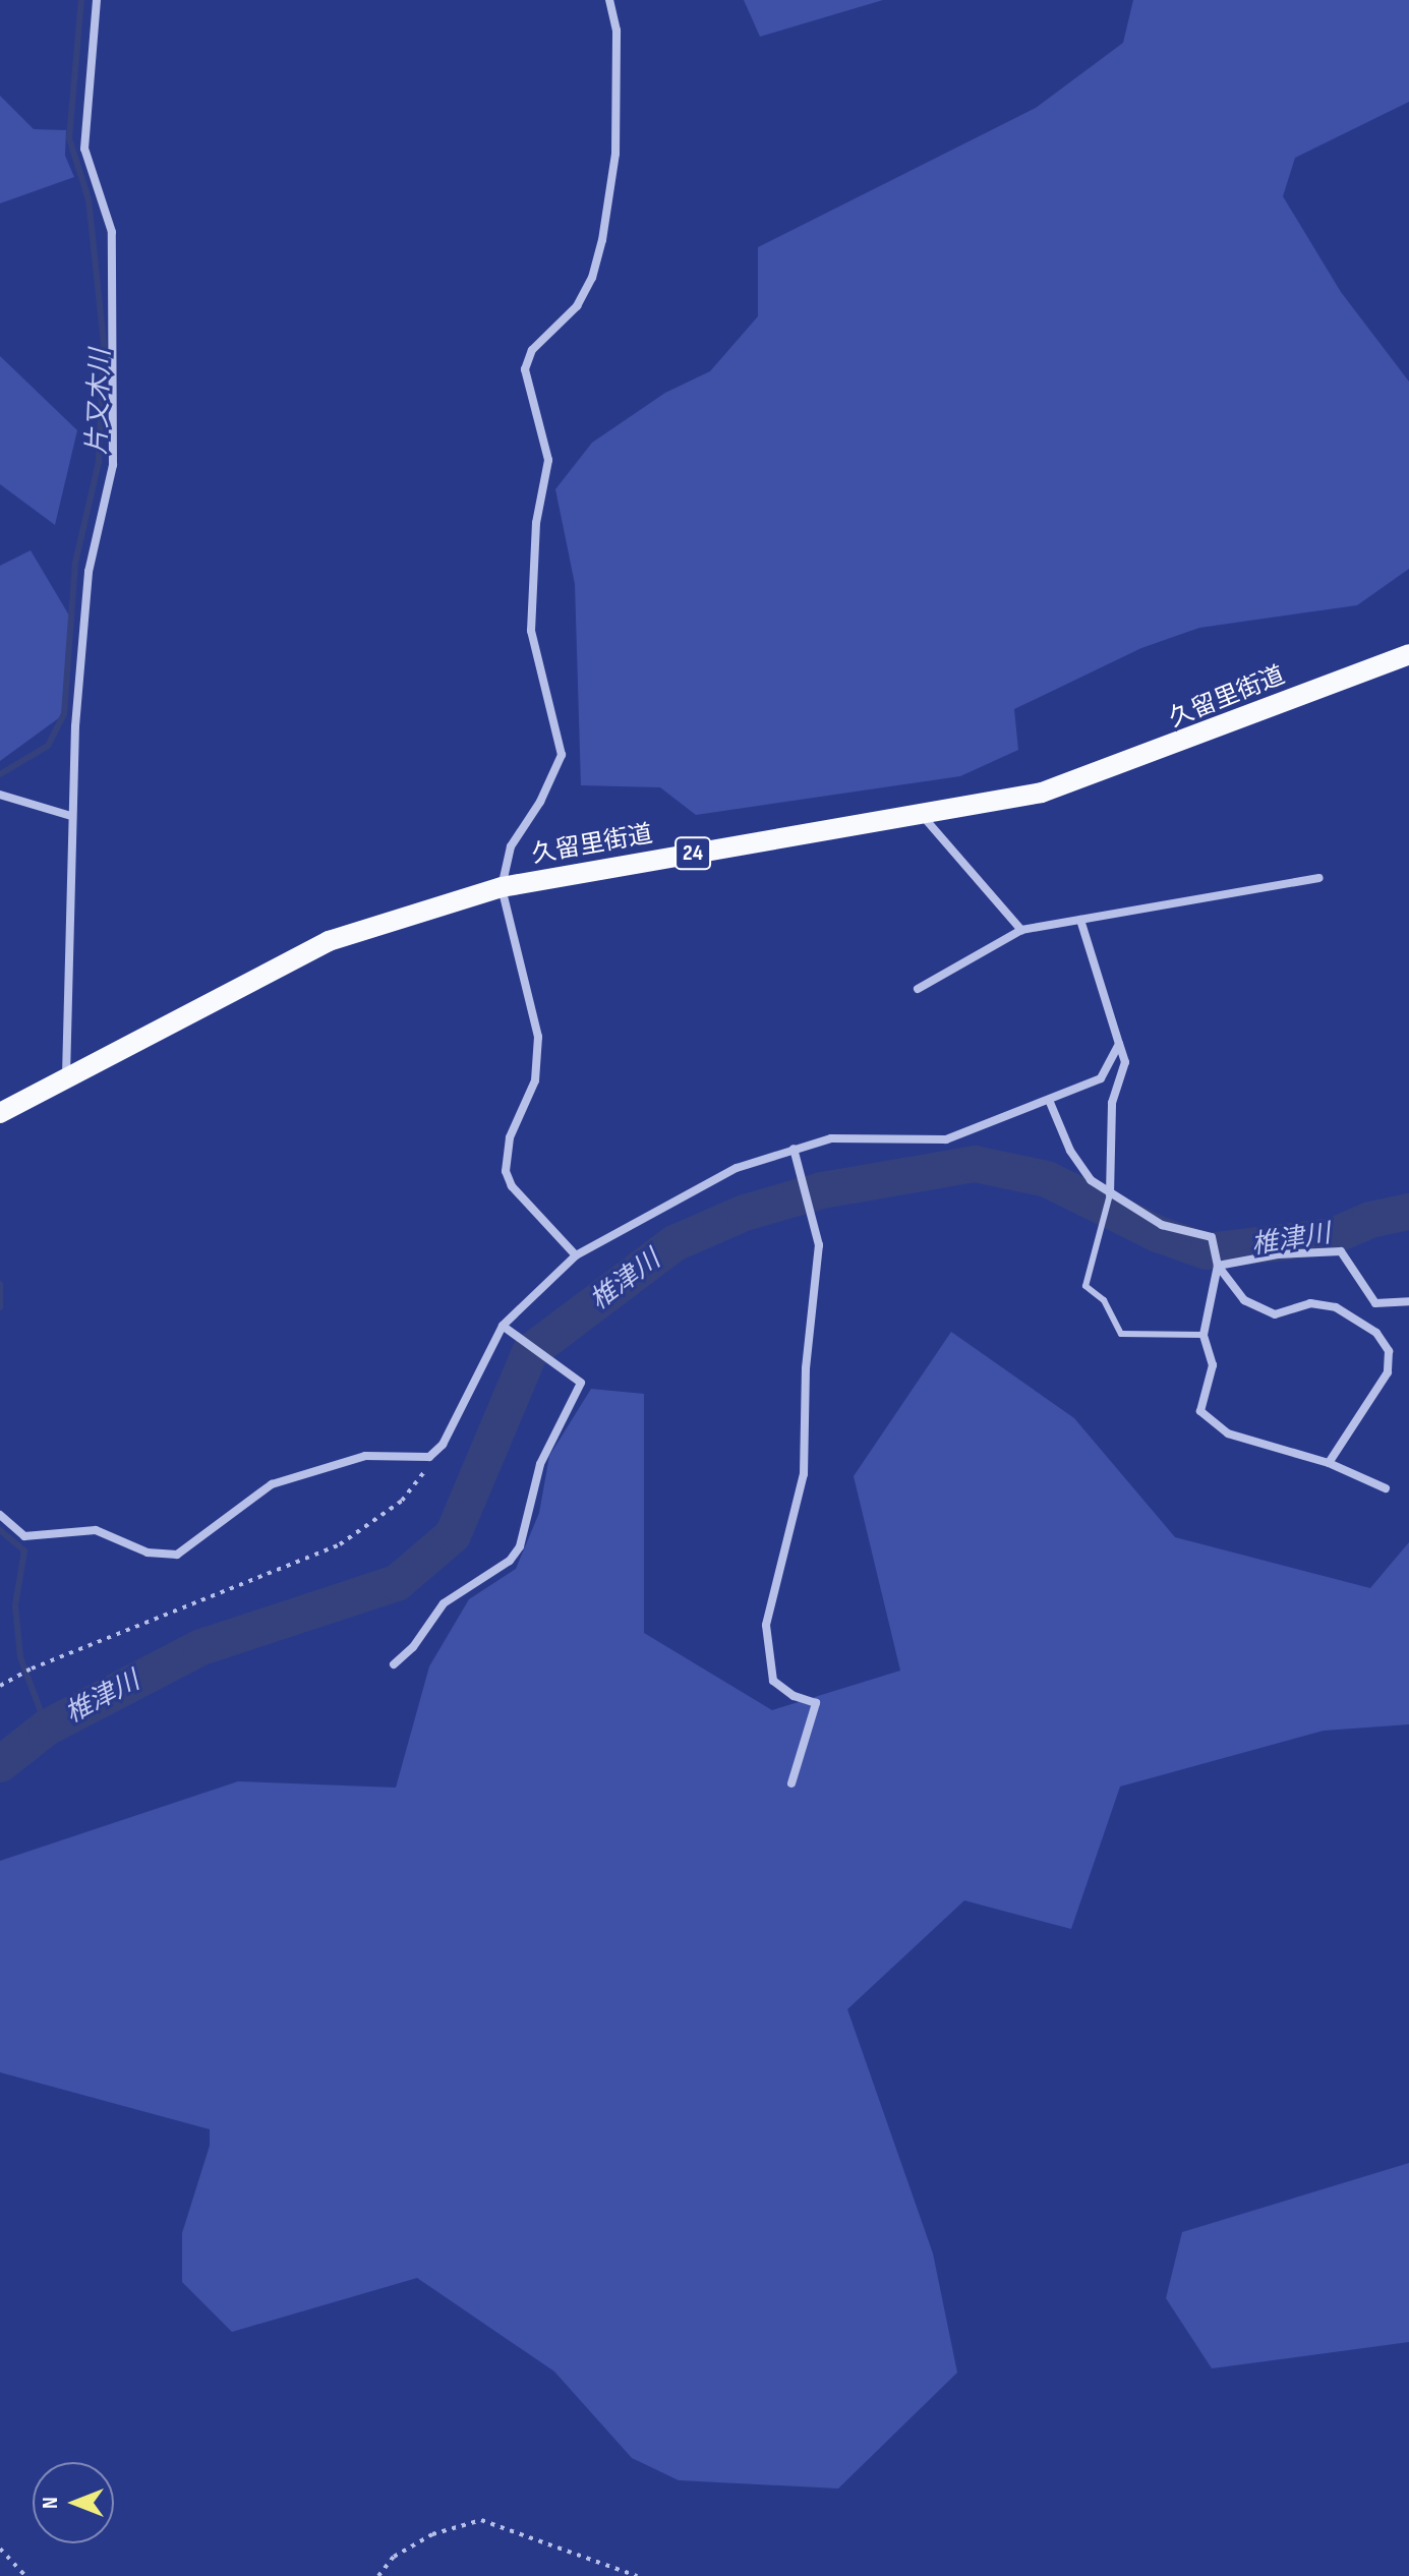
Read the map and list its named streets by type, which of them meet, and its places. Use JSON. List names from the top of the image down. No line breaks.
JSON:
{"streets":{"main road":["久留里街道","24"]},"water":["片又木川","椎津川"],"north":"left"}
